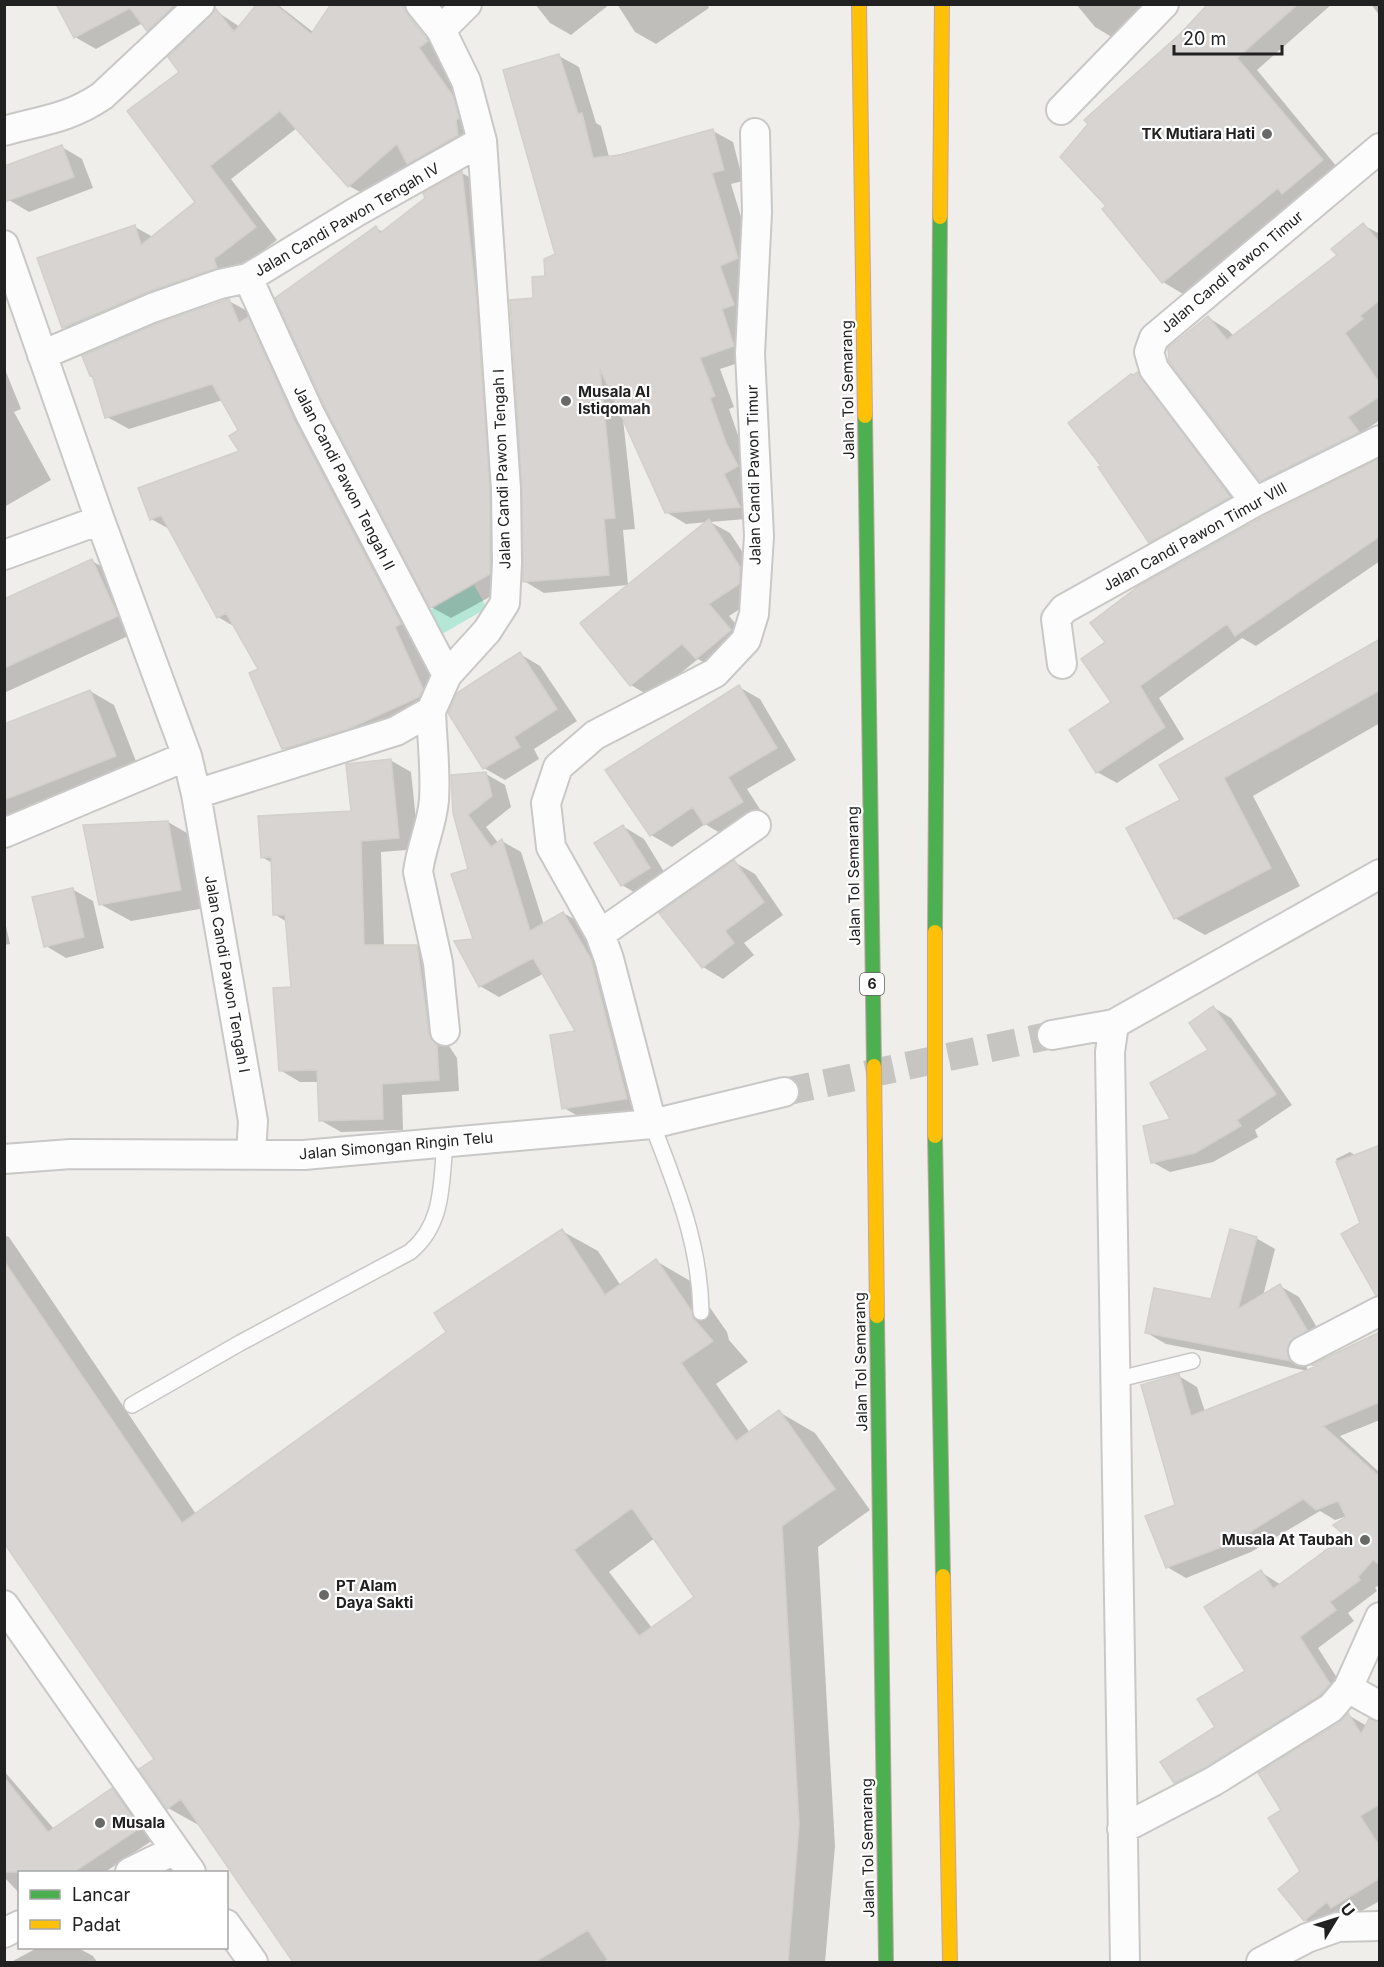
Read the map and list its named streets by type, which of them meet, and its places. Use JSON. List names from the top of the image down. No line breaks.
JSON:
{"streets":{"highway":["Jalan Tol Semarang","6"],"street":["Jalan Candi Pawon Tengah IV","Jalan Candi Pawon Timur","Jalan Candi Pawon Tengah I","Jalan Candi Pawon Tengah II","Jalan Candi Pawon Timur VIII","Jalan Simongan Ringin Telu"]},"crossings":[["Jalan Candi Pawon Tengah IV","Jalan Candi Pawon Tengah I"],["Jalan Candi Pawon Tengah IV","Jalan Candi Pawon Tengah II"],["Jalan Candi Pawon Timur","Jalan Candi Pawon Timur VIII"],["Jalan Candi Pawon Timur","Jalan Simongan Ringin Telu"],["Jalan Candi Pawon Tengah I","Jalan Candi Pawon Tengah II"],["Jalan Candi Pawon Tengah I","Jalan Simongan Ringin Telu"]],"places":["TK Mutiara Hati","Musala Al Istiqomah","Musala At Taubah","PT Alam Daya Sakti","Musala"],"legend":["Lancar","Padat"],"scale_bar":"20 m","north":"top right"}
